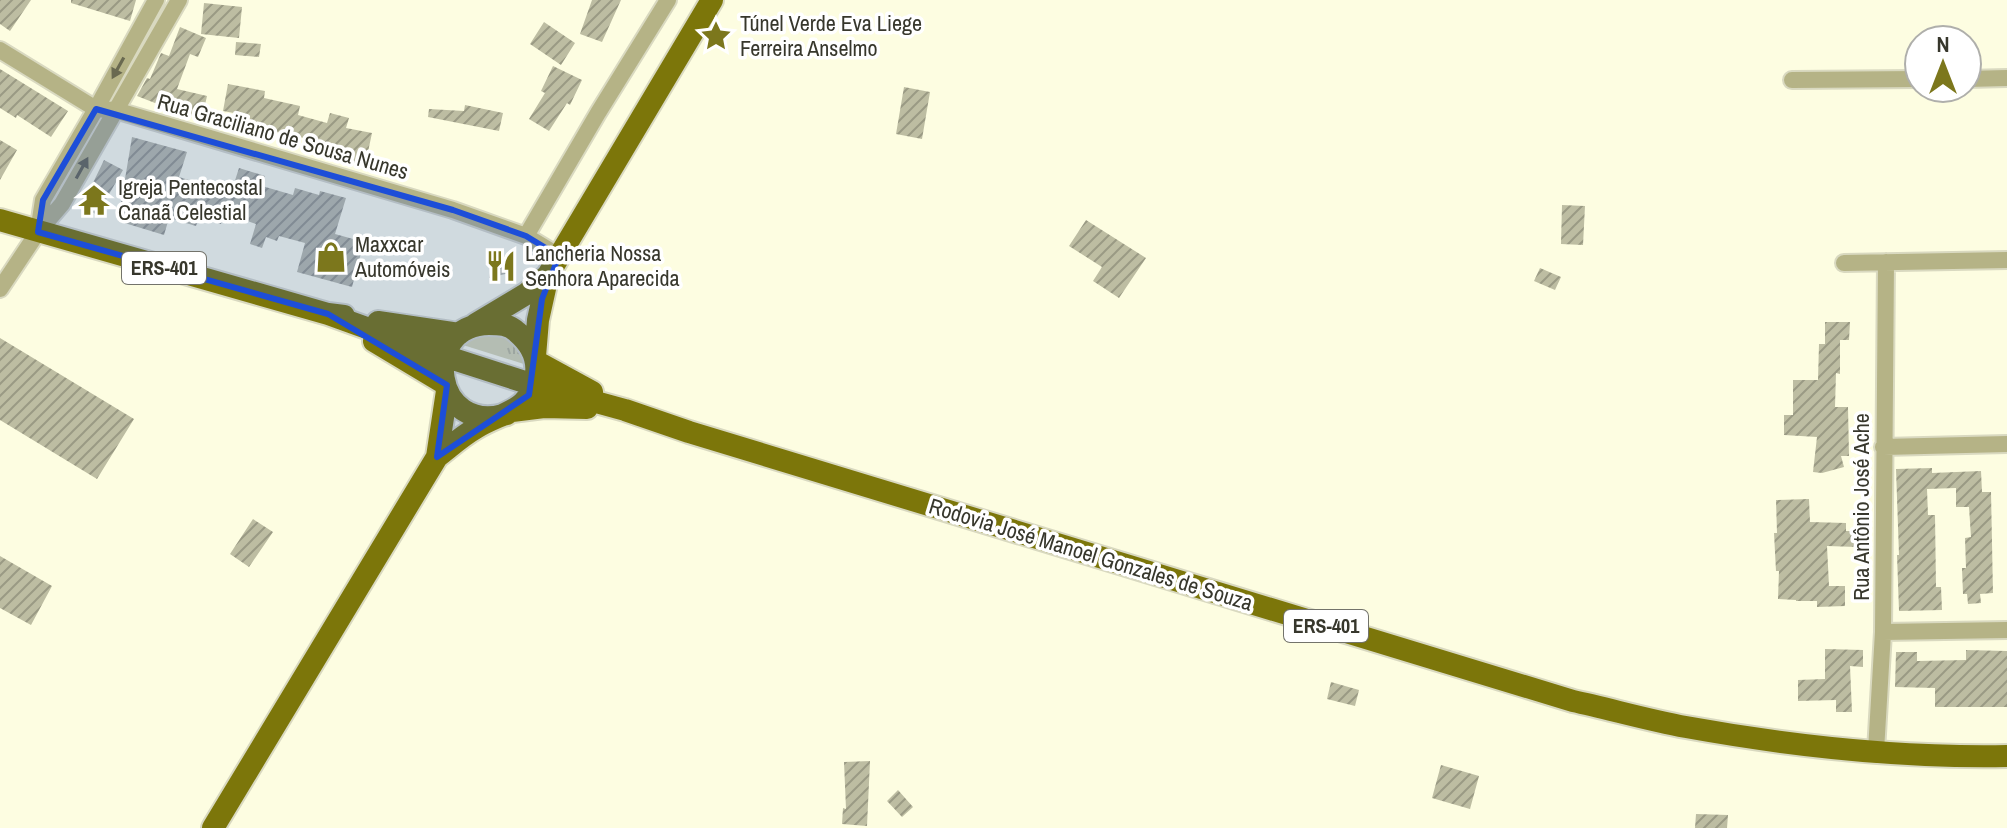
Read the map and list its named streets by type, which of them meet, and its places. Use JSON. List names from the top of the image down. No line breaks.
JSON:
{"streets":{"main road":["ERS-401","Rodovia José Manoel Gonzales de Souza"],"street":["Rua Graciliano de Sousa Nunes","Rua Antônio José Ache"]},"crossings":[["ERS-401","Rodovia José Manoel Gonzales de Souza"],["Rua Antônio José Ache","Rodovia José Manoel Gonzales de Souza"]],"places":{"place":["Túnel Verde Eva Liege Ferreira Anselmo"],"temple":["Igreja Pentecostal Canaã Celestial"],"shop":["Maxxcar Automóveis"],"restaurant":["Lancheria Nossa Senhora Aparecida"]},"north":"top"}
